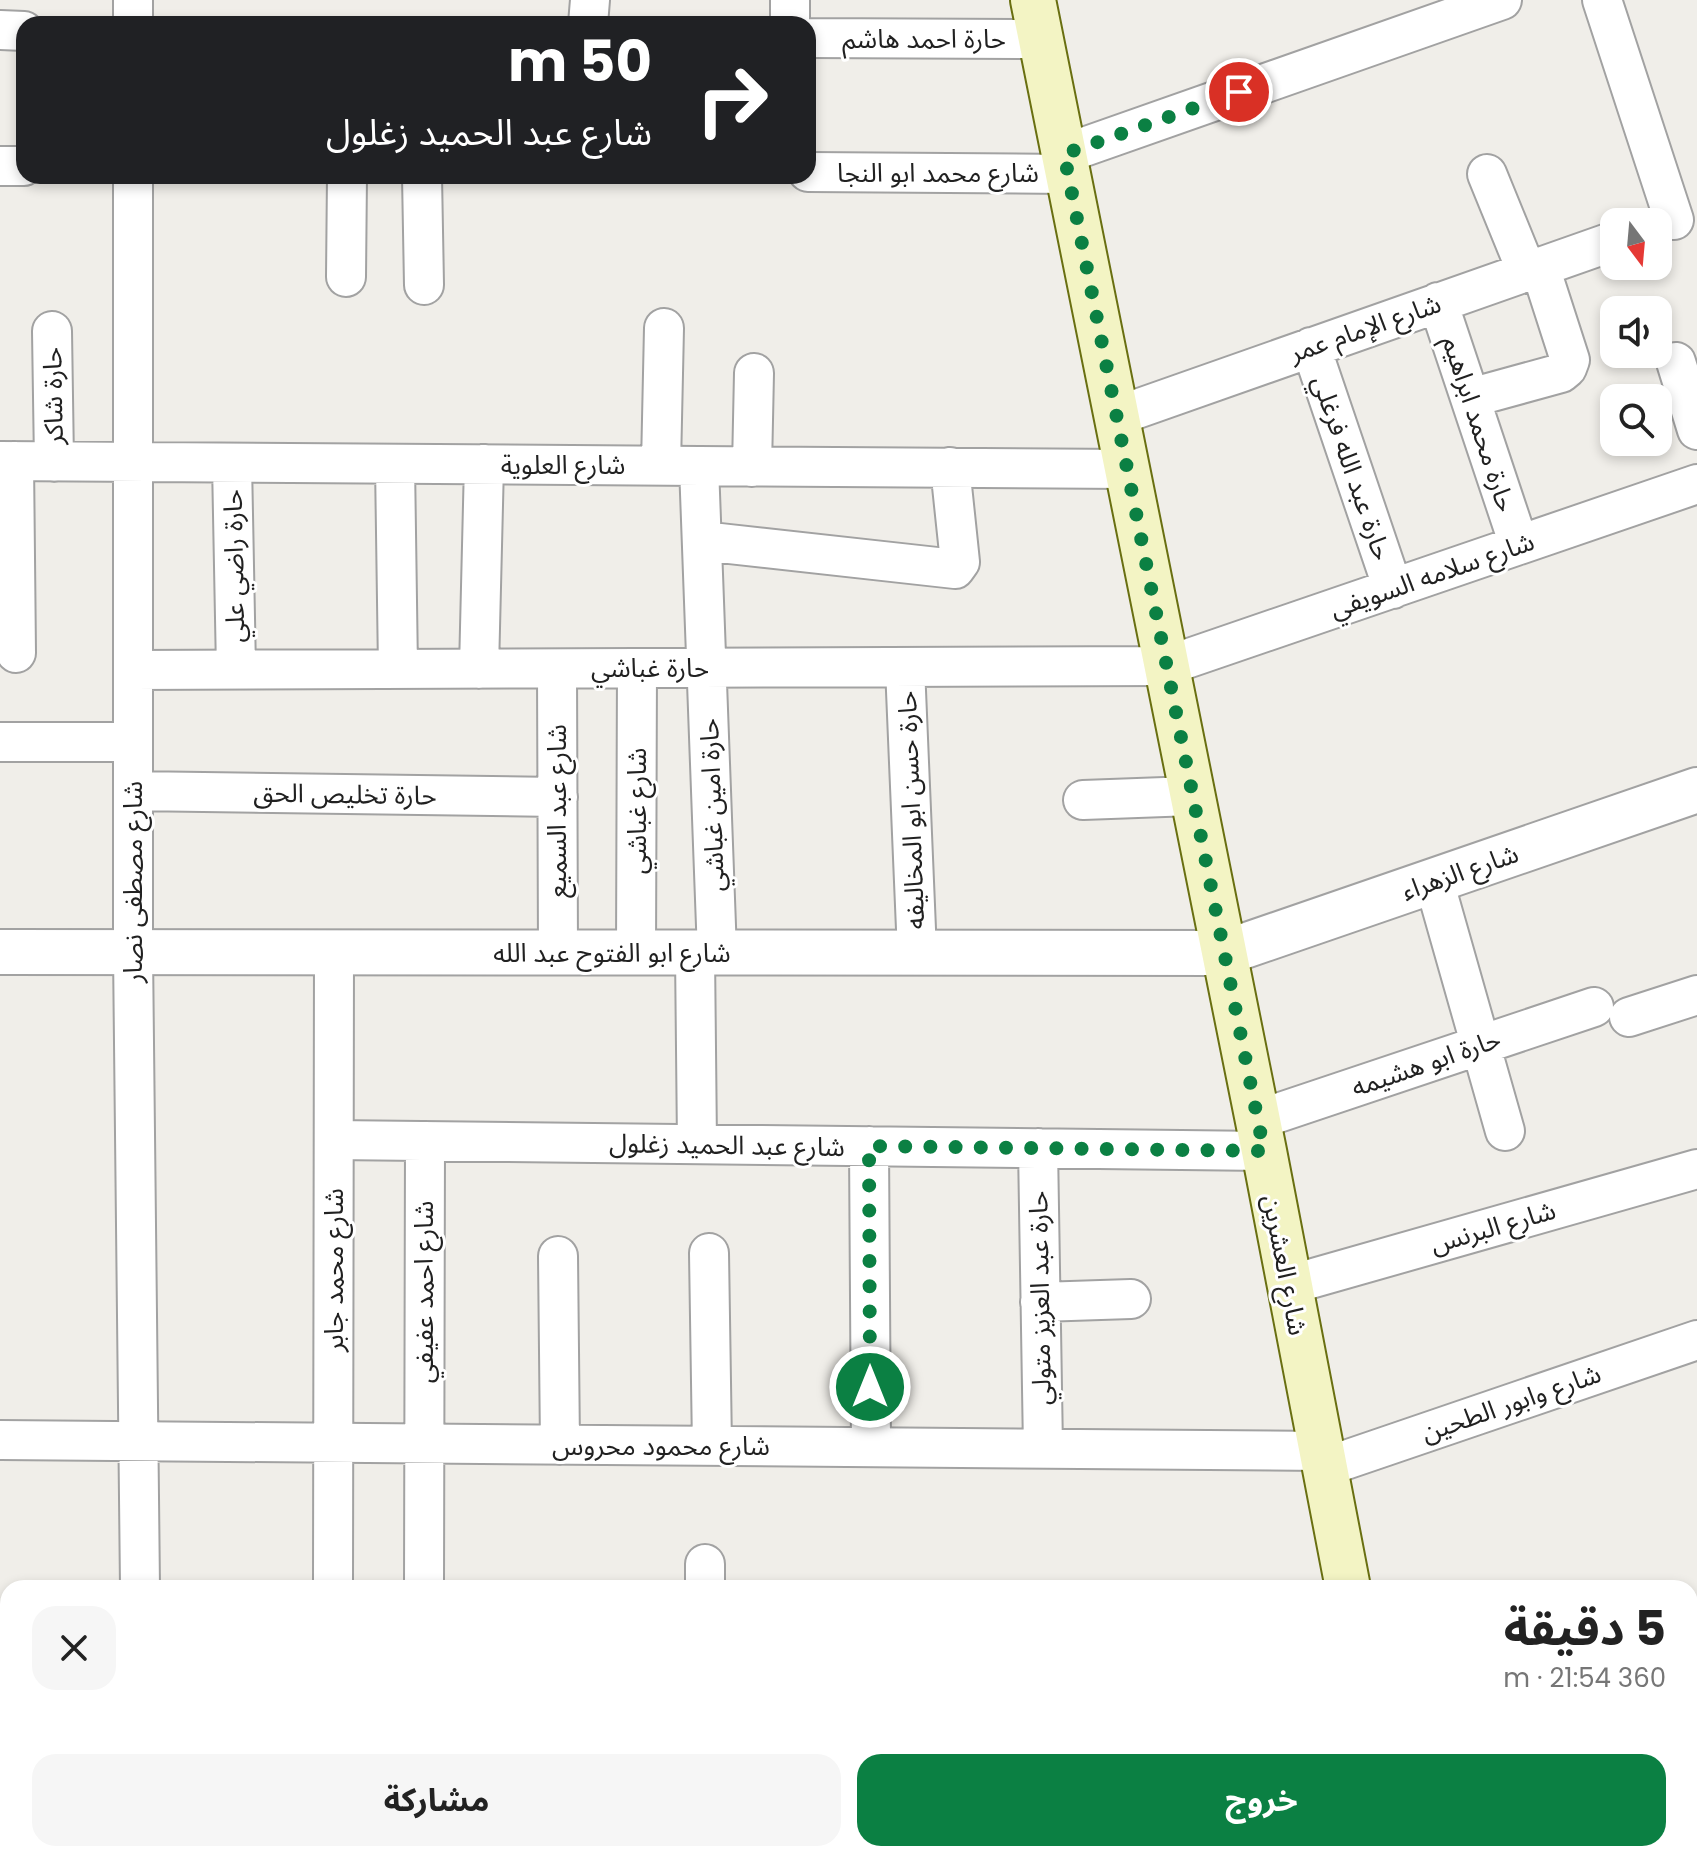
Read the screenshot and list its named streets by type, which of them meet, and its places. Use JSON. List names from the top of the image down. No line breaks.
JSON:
{"streets":{"main road":["شارع العشرين"],"street":["حارة احمد هاشم","شارع محمد ابو النجا","شارع الإمام عمر","حارة شاكر","حارة محمد ابراهيم","شارع العلوية","حارة عبد الله فرغلي","حارة راضي علي","شارع سلامه السويفي","حارة غباشي","حارة تخليص الحق","حارة امين غباشي","حارة حسن ابو المخاليفه","شارع عبد السميع","شارع غباشي","شارع الزهراء","شارع مصطفى نصار","شارع ابو الفتوح عبد الله","حارة ابو هشيمه","شارع عبد الحميد زغلول","شارع البرنس","شارع محمد جابر","شارع احمد عفيفي","حارة عبد العزيز متولي","شارع وابور الطحين","شارع محمود محروس"]},"crossings":[["حارة احمد هاشم","شارع العشرين"],["شارع محمد ابو النجا","شارع العشرين"],["شارع الإمام عمر","حارة محمد ابراهيم"],["شارع الإمام عمر","حارة عبد الله فرغلي"],["شارع الإمام عمر","شارع العشرين"],["حارة شاكر","شارع العلوية"],["حارة محمد ابراهيم","شارع سلامه السويفي"],["شارع العلوية","حارة راضي علي"],["شارع العلوية","حارة امين غباشي"],["شارع العلوية","شارع مصطفى نصار"],["شارع العلوية","شارع العشرين"],["حارة عبد الله فرغلي","شارع سلامه السويفي"],["حارة راضي علي","حارة غباشي"],["شارع سلامه السويفي","حارة غباشي"],["شارع سلامه السويفي","شارع العشرين"],["حارة غباشي","حارة امين غباشي"],["حارة غباشي","حارة حسن ابو المخاليفه"],["حارة غباشي","شارع عبد السميع"],["حارة غباشي","شارع غباشي"],["حارة غباشي","شارع مصطفى نصار"],["حارة غباشي","شارع العشرين"],["حارة تخليص الحق","شارع عبد السميع"],["حارة تخليص الحق","شارع مصطفى نصار"],["حارة امين غباشي","شارع ابو الفتوح عبد الله"],["حارة امين غباشي","شارع عبد الحميد زغلول"],["حارة حسن ابو المخاليفه","شارع ابو الفتوح عبد الله"],["شارع عبد السميع","شارع ابو الفتوح عبد الله"],["شارع غباشي","شارع ابو الفتوح عبد الله"],["شارع الزهراء","شارع ابو الفتوح عبد الله"],["شارع الزهراء","شارع العشرين"],["شارع مصطفى نصار","شارع ابو الفتوح عبد الله"],["شارع مصطفى نصار","شارع محمود محروس"],["شارع ابو الفتوح عبد الله","شارع العشرين"],["شارع ابو الفتوح عبد الله","شارع محمد جابر"],["حارة ابو هشيمه","شارع عبد الحميد زغلول"],["حارة ابو هشيمه","شارع العشرين"],["شارع عبد الحميد زغلول","شارع العشرين"],["شارع عبد الحميد زغلول","شارع محمد جابر"],["شارع عبد الحميد زغلول","شارع احمد عفيفي"],["شارع عبد الحميد زغلول","حارة عبد العزيز متولي"],["شارع البرنس","شارع العشرين"],["شارع العشرين","شارع وابور الطحين"],["شارع العشرين","شارع محمود محروس"],["شارع محمد جابر","شارع محمود محروس"],["شارع احمد عفيفي","شارع محمود محروس"],["حارة عبد العزيز متولي","شارع محمود محروس"],["شارع وابور الطحين","شارع محمود محروس"]],"north":"bottom","page":{"turn":["50 m","شارع عبد الحميد زغلول"],"heading":["5 دقيقة","360 m · 21:54"],"buttons":["خروج","مشاركة"]}}
